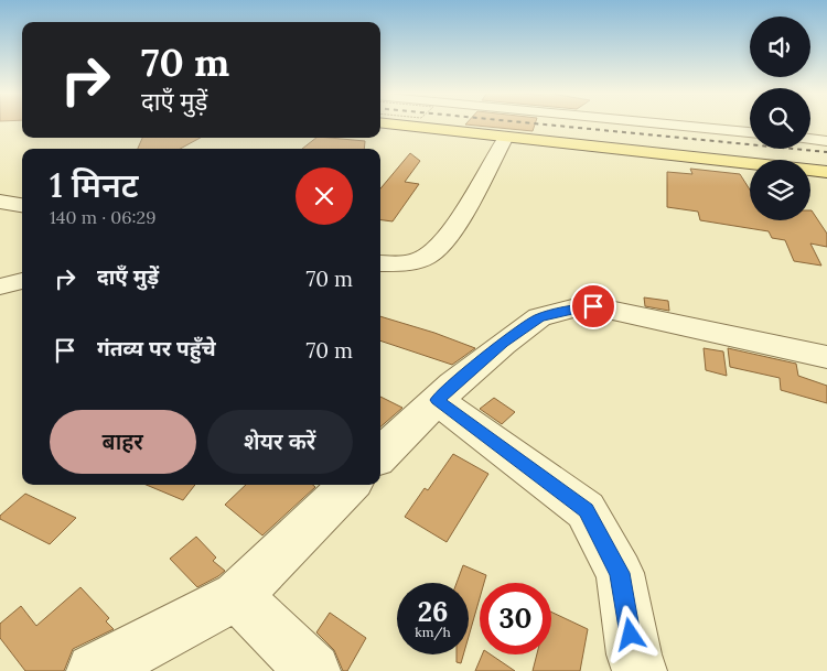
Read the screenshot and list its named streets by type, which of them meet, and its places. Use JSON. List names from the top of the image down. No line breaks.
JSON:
{"page":{"turn":["70 m","दाएँ मुड़ें"],"heading":["1 मिनट","140 m · 06:29"],"list":[{"name":"दाएँ मुड़ें","value":"70 m"},{"name":"गंतव्य पर पहुँचे","value":"70 m"}],"buttons":["बाहर","शेयर करें"],"speed":"26 km/h","limit":"30"}}
